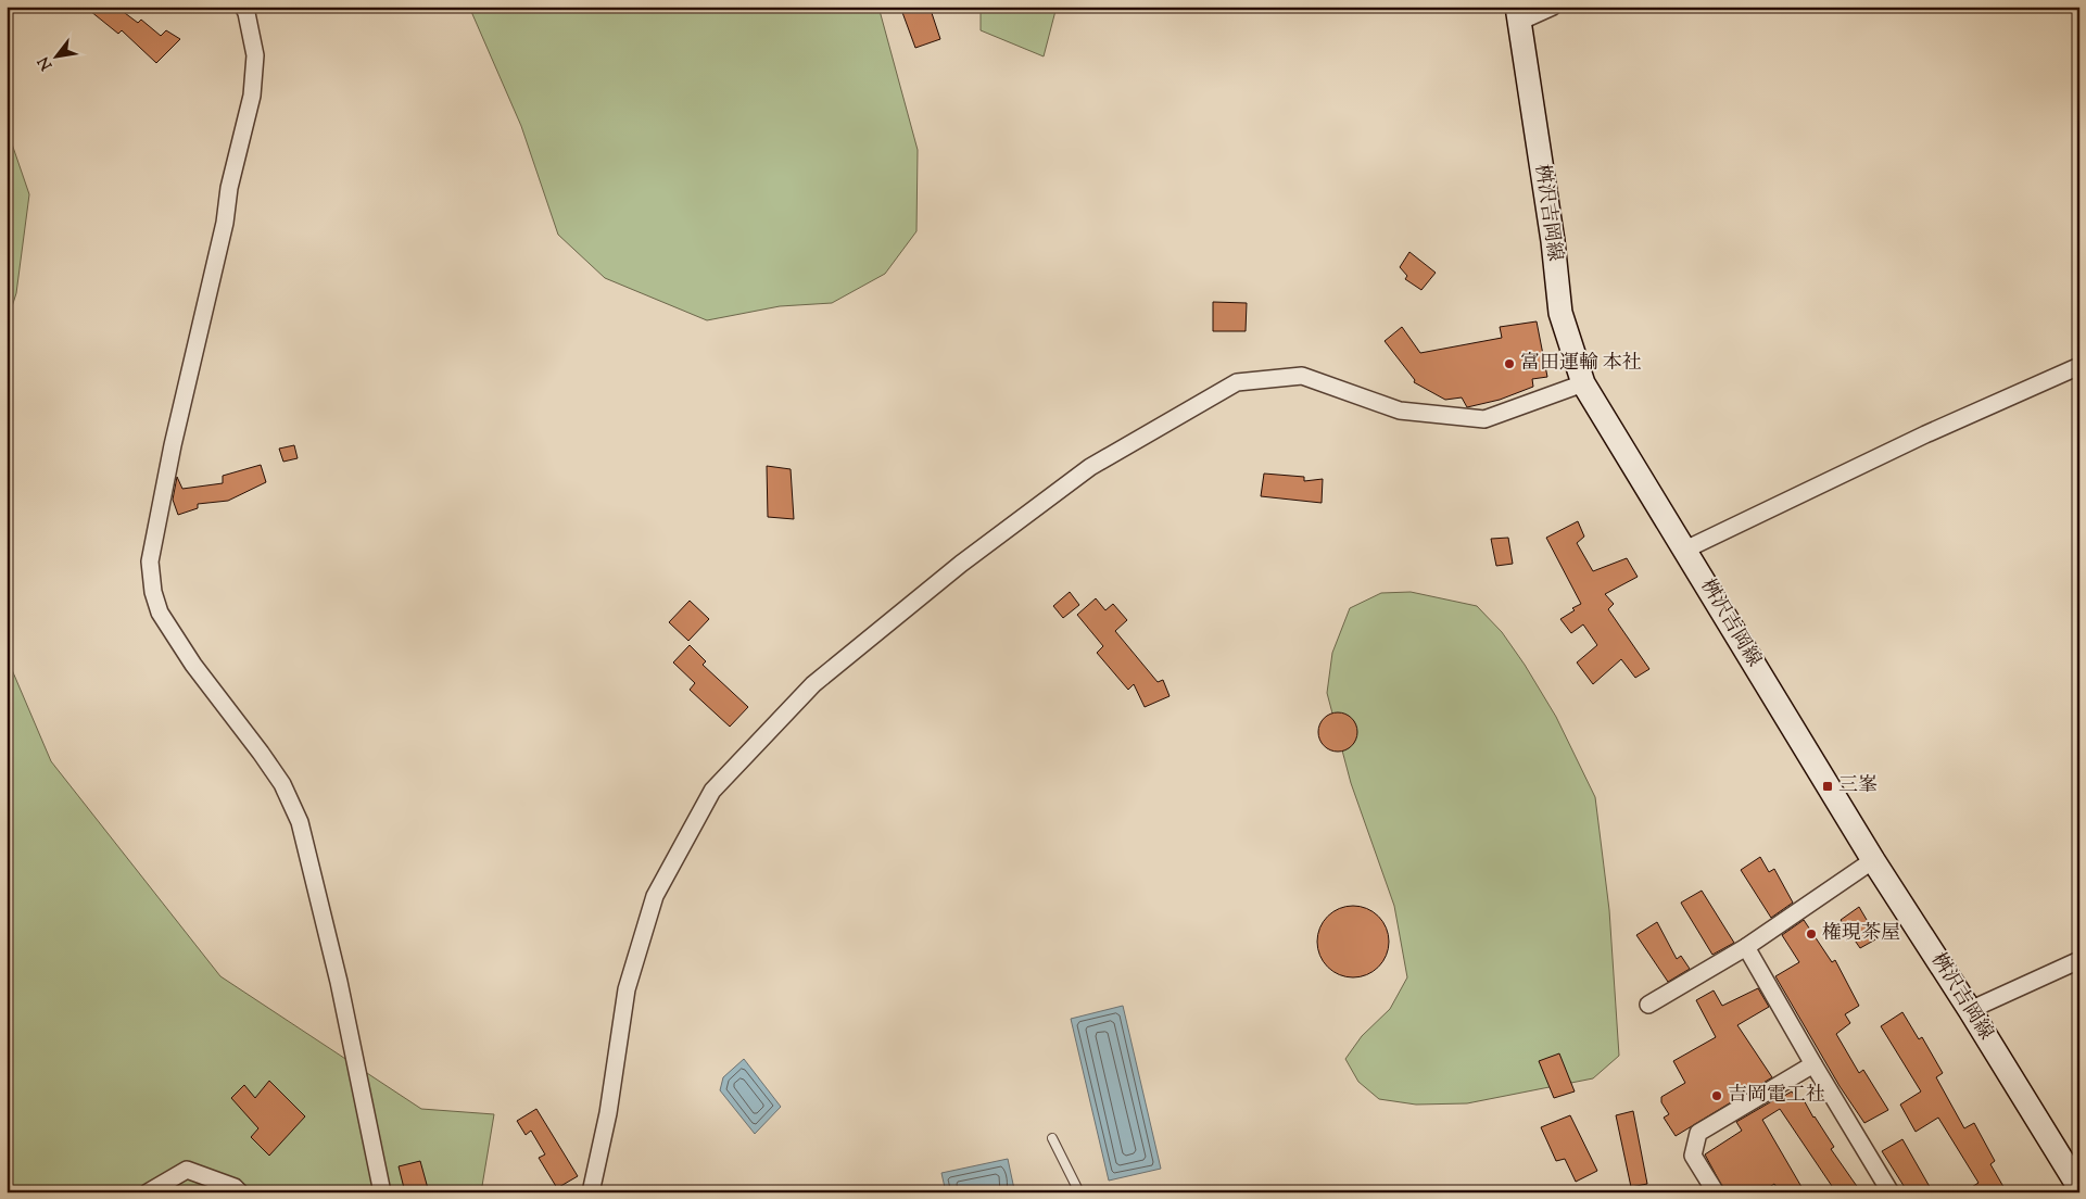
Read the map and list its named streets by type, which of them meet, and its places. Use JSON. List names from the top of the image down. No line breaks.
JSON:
{"streets":{"main road":["桝沢吉岡線"]},"places":{"other":["富田運輸 本社","権現茶屋","吉岡電工社"],"transit":["三峯"]},"north":"bottom left"}
